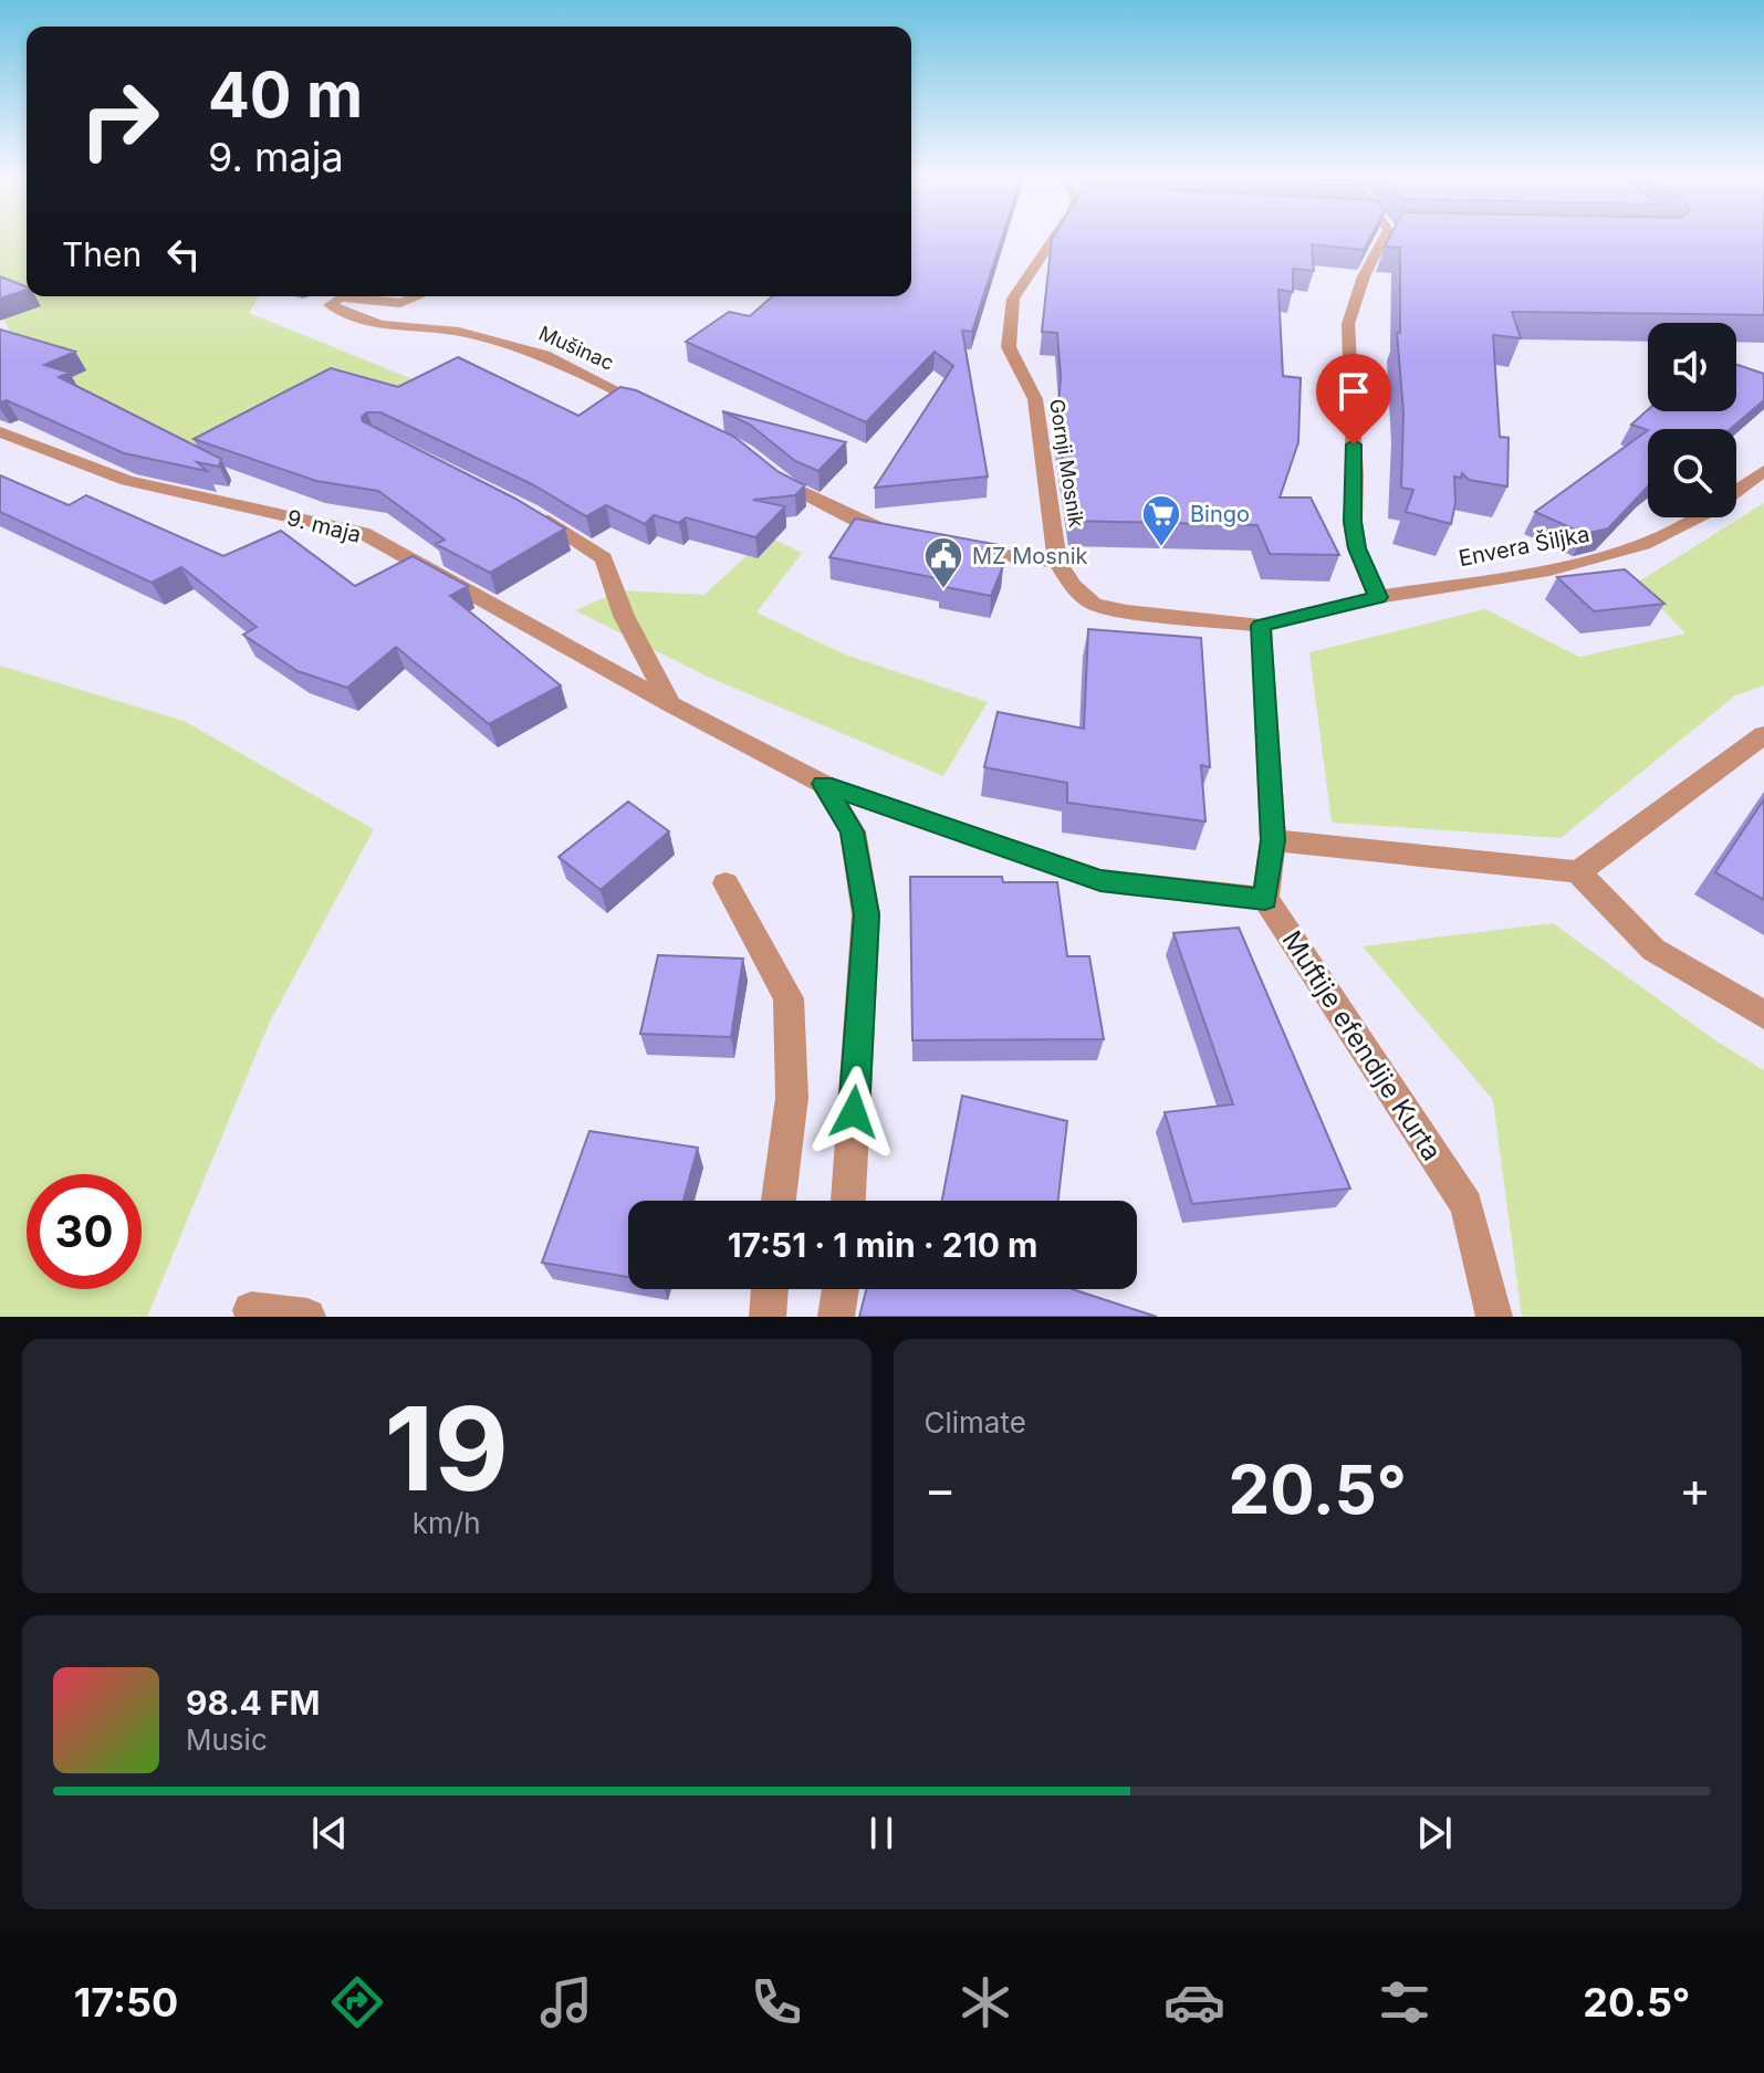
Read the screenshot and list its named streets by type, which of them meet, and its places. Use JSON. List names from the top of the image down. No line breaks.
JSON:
{"streets":{"street":["Mušinac","Gornji Mosnik","9. maja","Envera Šiljka","Muftije efendije Kurta"]},"crossings":[["9. maja","Muftije efendije Kurta"]],"places":{"supermarket":["Bingo"],"public building":["MZ Mosnik"]},"page":{"turn":["40 m","9. maja"],"then":"Then","limit":"30","trip":"17:51 · 1 min · 210 m","tile":[["19","km/h"],"Climate"],"heat":["−","20.5°","+"],"song":["98.4 FM","Music"],"tabs":["17:50","20.5°"]}}
